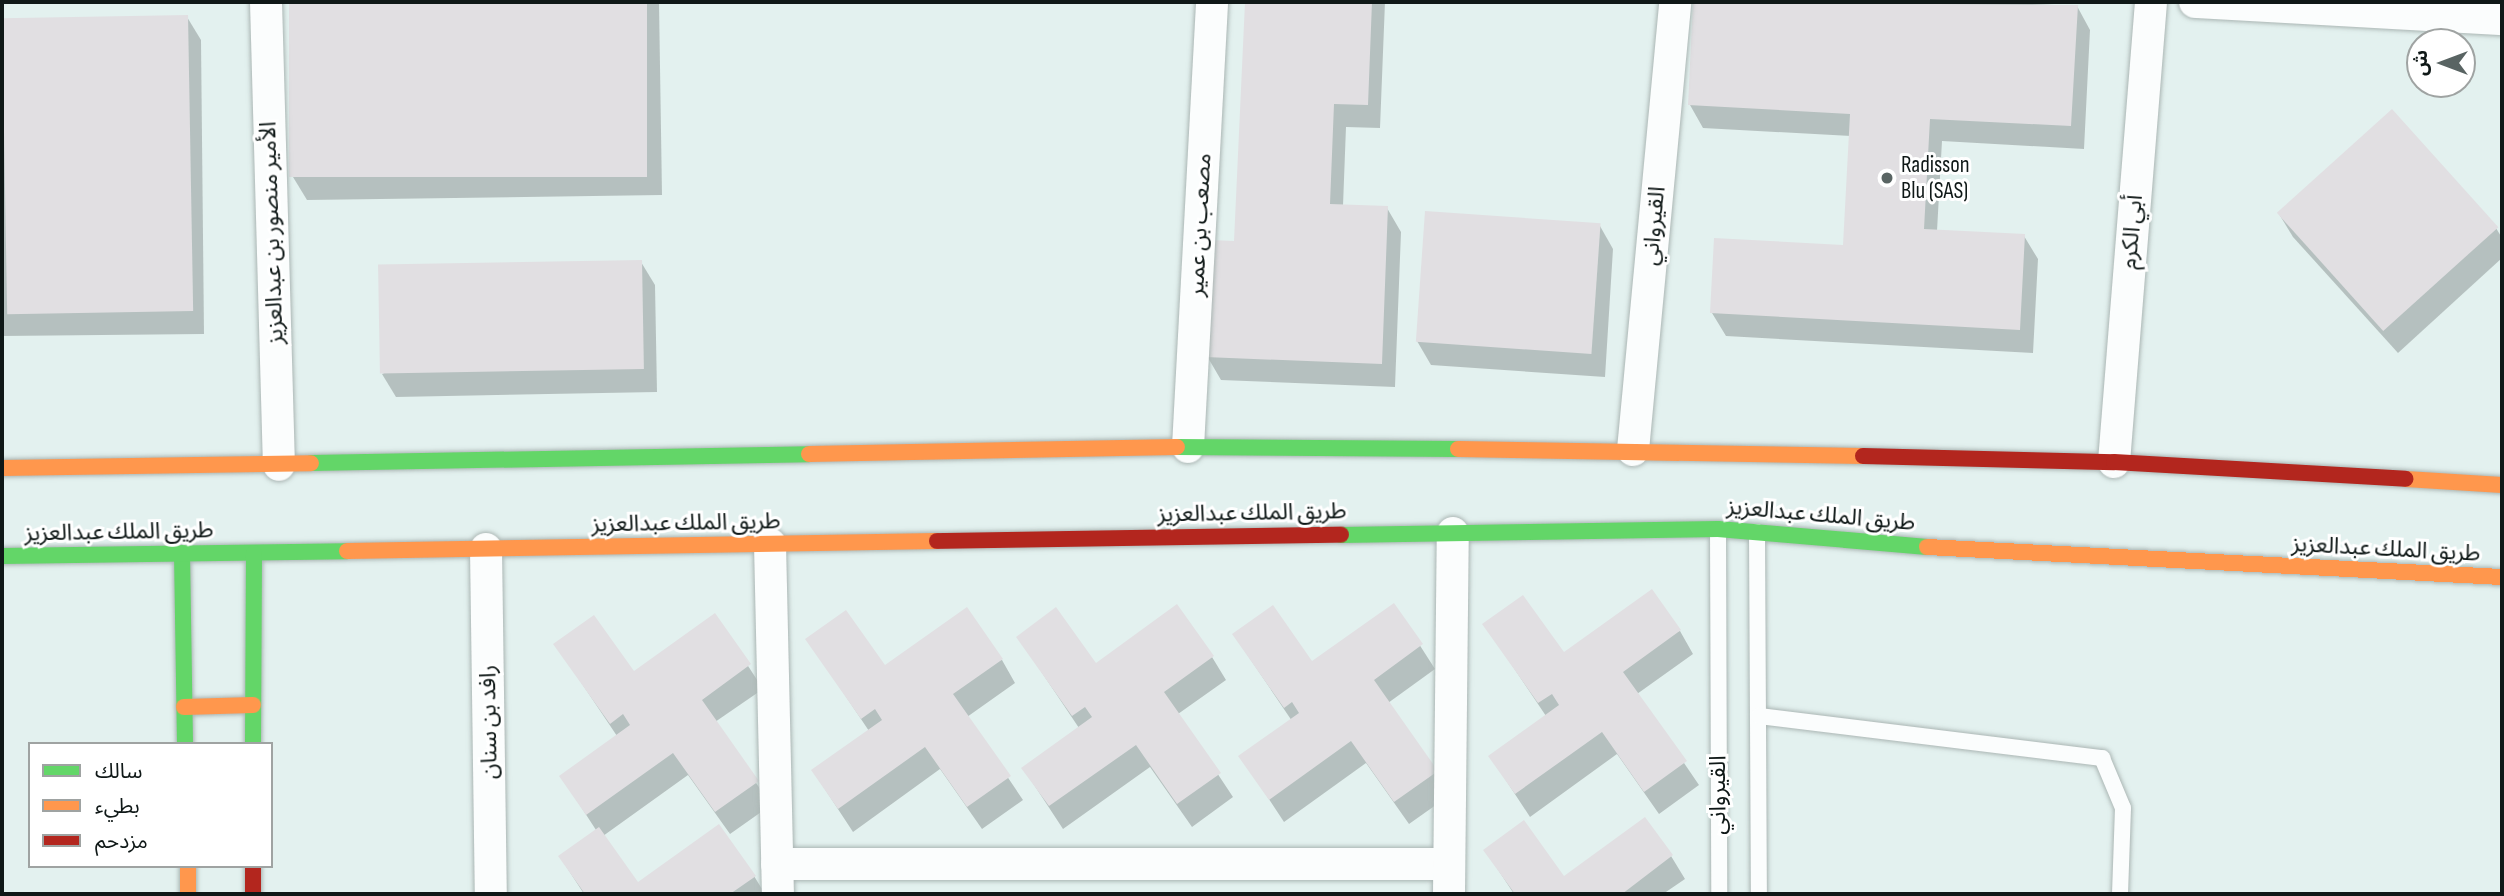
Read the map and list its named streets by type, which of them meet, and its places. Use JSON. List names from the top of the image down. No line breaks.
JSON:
{"streets":{"main road":["طريق الملك عبدالعزيز"],"street":["مصعب بن عمير","القيرواني","أبي الكرم","الأمير منصور بن عبدالعزيز","رافد بن سنان"]},"crossings":[["القيرواني","طريق الملك عبدالعزيز"],["طريق الملك عبدالعزيز","رافد بن سنان"]],"places":["Radisson Blu (SAS)"],"legend":["سالك","بطيء","مزدحم"],"north":"left"}
